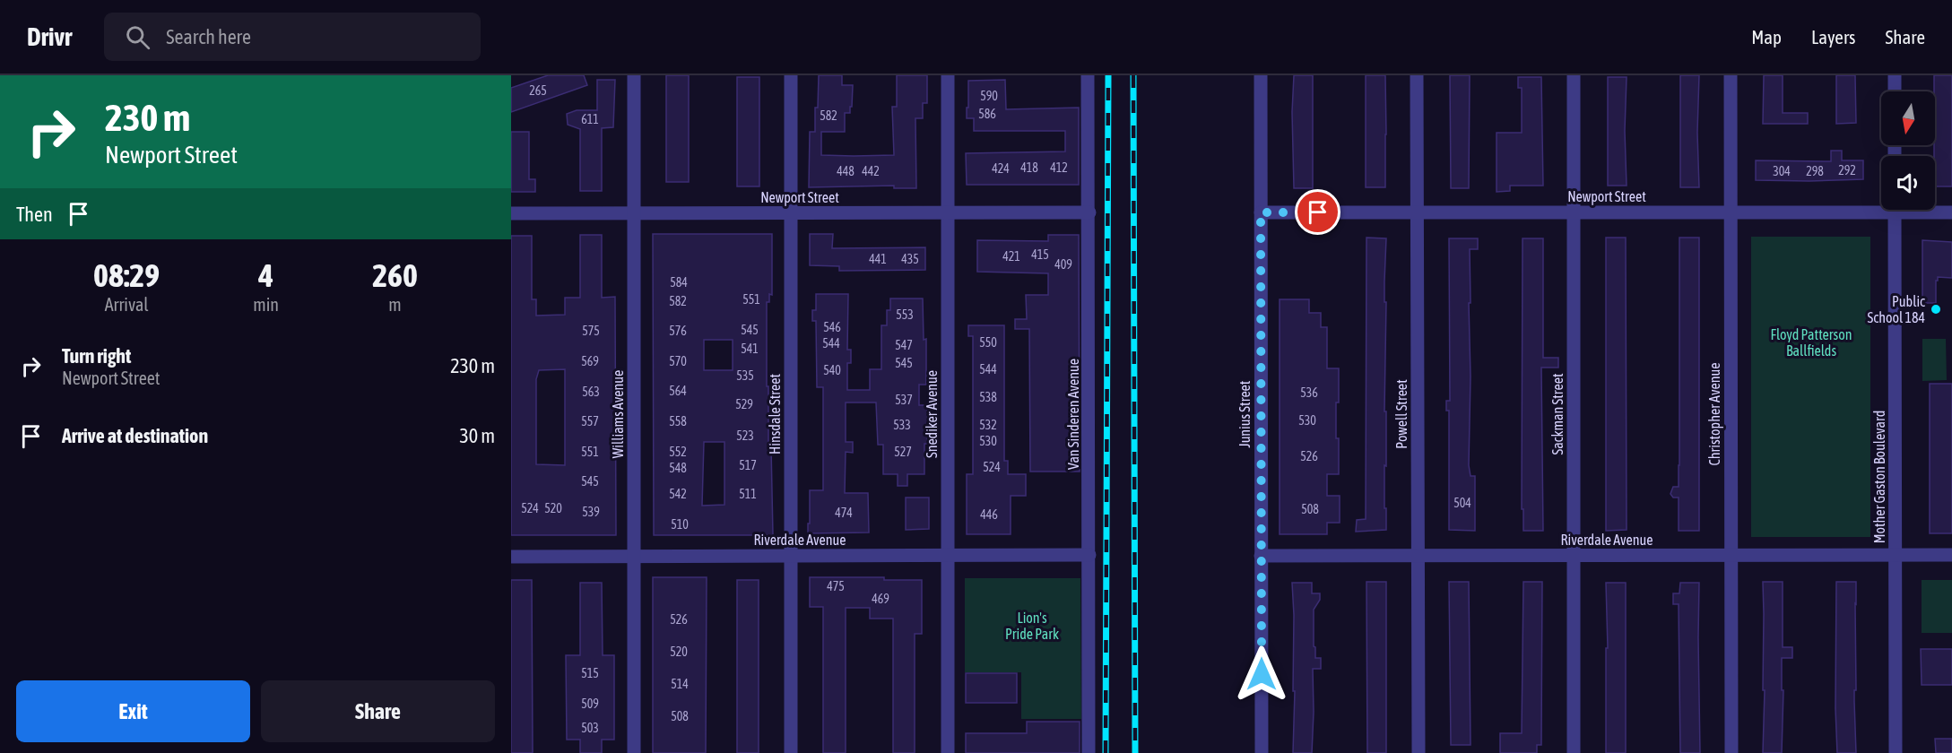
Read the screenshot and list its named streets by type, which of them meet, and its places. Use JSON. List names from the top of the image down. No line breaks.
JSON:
{"streets":{"street":["Newport Street","Williams Avenue","Hinsdale Street","Snediker Avenue","Van Sinderen Avenue","Junius Street","Powell Street","Sackman Street","Christopher Avenue","Mother Gaston Boulevard","Riverdale Avenue"]},"crossings":[["Newport Street","Williams Avenue"],["Newport Street","Hinsdale Street"],["Newport Street","Snediker Avenue"],["Newport Street","Van Sinderen Avenue"],["Newport Street","Junius Street"],["Newport Street","Powell Street"],["Newport Street","Sackman Street"],["Newport Street","Christopher Avenue"],["Williams Avenue","Riverdale Avenue"],["Hinsdale Street","Riverdale Avenue"],["Snediker Avenue","Riverdale Avenue"],["Van Sinderen Avenue","Riverdale Avenue"],["Junius Street","Riverdale Avenue"],["Powell Street","Riverdale Avenue"],["Sackman Street","Riverdale Avenue"],["Christopher Avenue","Riverdale Avenue"],["Mother Gaston Boulevard","Riverdale Avenue"]],"parks":["Floyd Patterson Ballfields","Lion's Pride Park"],"places":["Public School 184"],"house_numbers":["265","590","586","582","611","418","412","424","292","448","442","304","298","415","421","441","435","409","584","551","582","553","546","545","575","576","550","544","547","541","569","570","545","544","540","535","564","563","536","538","537","529","530","557","558","533","532","523","530","551","552","527","526","517","524","548","545","542","511","504","524","520","508","539","474","446","510","475","469","526","520","515","514","509","508","503"],"north":"bottom","page":{"header":"Drivr","search":"Search here","nav":["Map","Layers","Share"],"turn":["230 m","Newport Street"],"then":"Then","eta":["08:29","Arrival","4","min","260","m"],"list":[{"name":"Turn right","note":"Newport Street","value":"230 m"},{"name":"Arrive at destination","value":"30 m"}],"buttons":["Exit","Share"]}}
